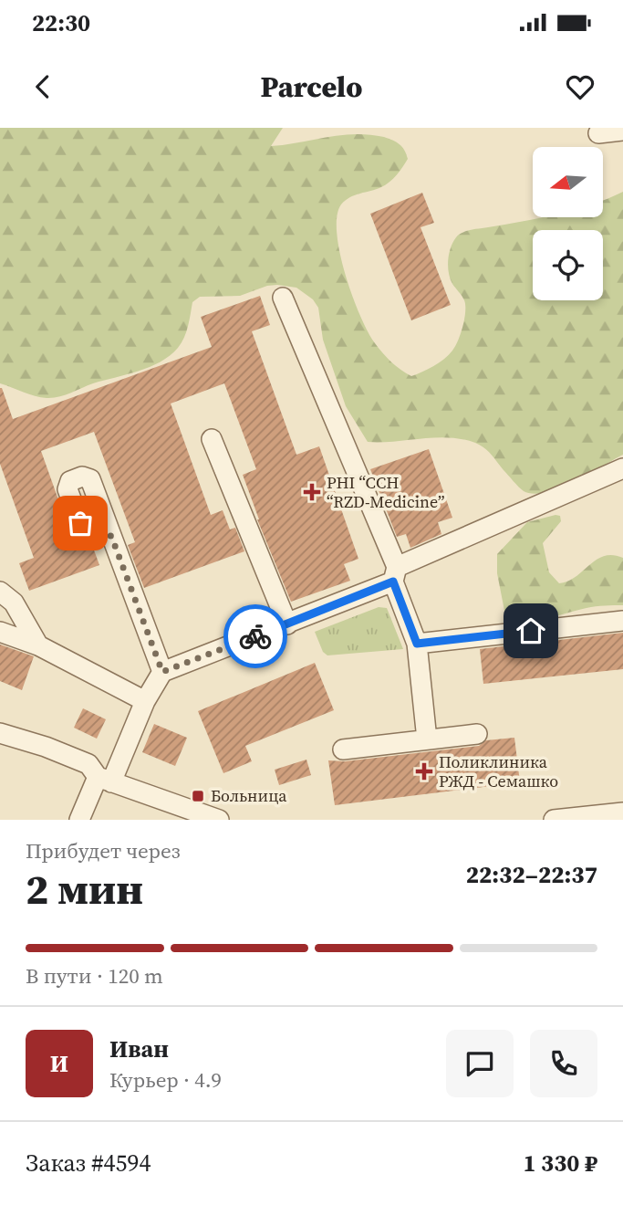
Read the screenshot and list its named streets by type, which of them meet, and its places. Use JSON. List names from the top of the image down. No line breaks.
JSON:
{"places":{"health":["PHI “CCH “RZD-Medicine”","Поликлиника РЖД - Семашко"],"transit":["Больница"]},"north":"left","page":{"status":"22:30","header":"Parcelo","heading":["2 мин","Прибудет через","22:32–22:37"],"panel":["Иван","Курьер · 4.9","Заказ #4594","1 330 ₽"],"bar":"В пути · 120 m","round":"И"}}
